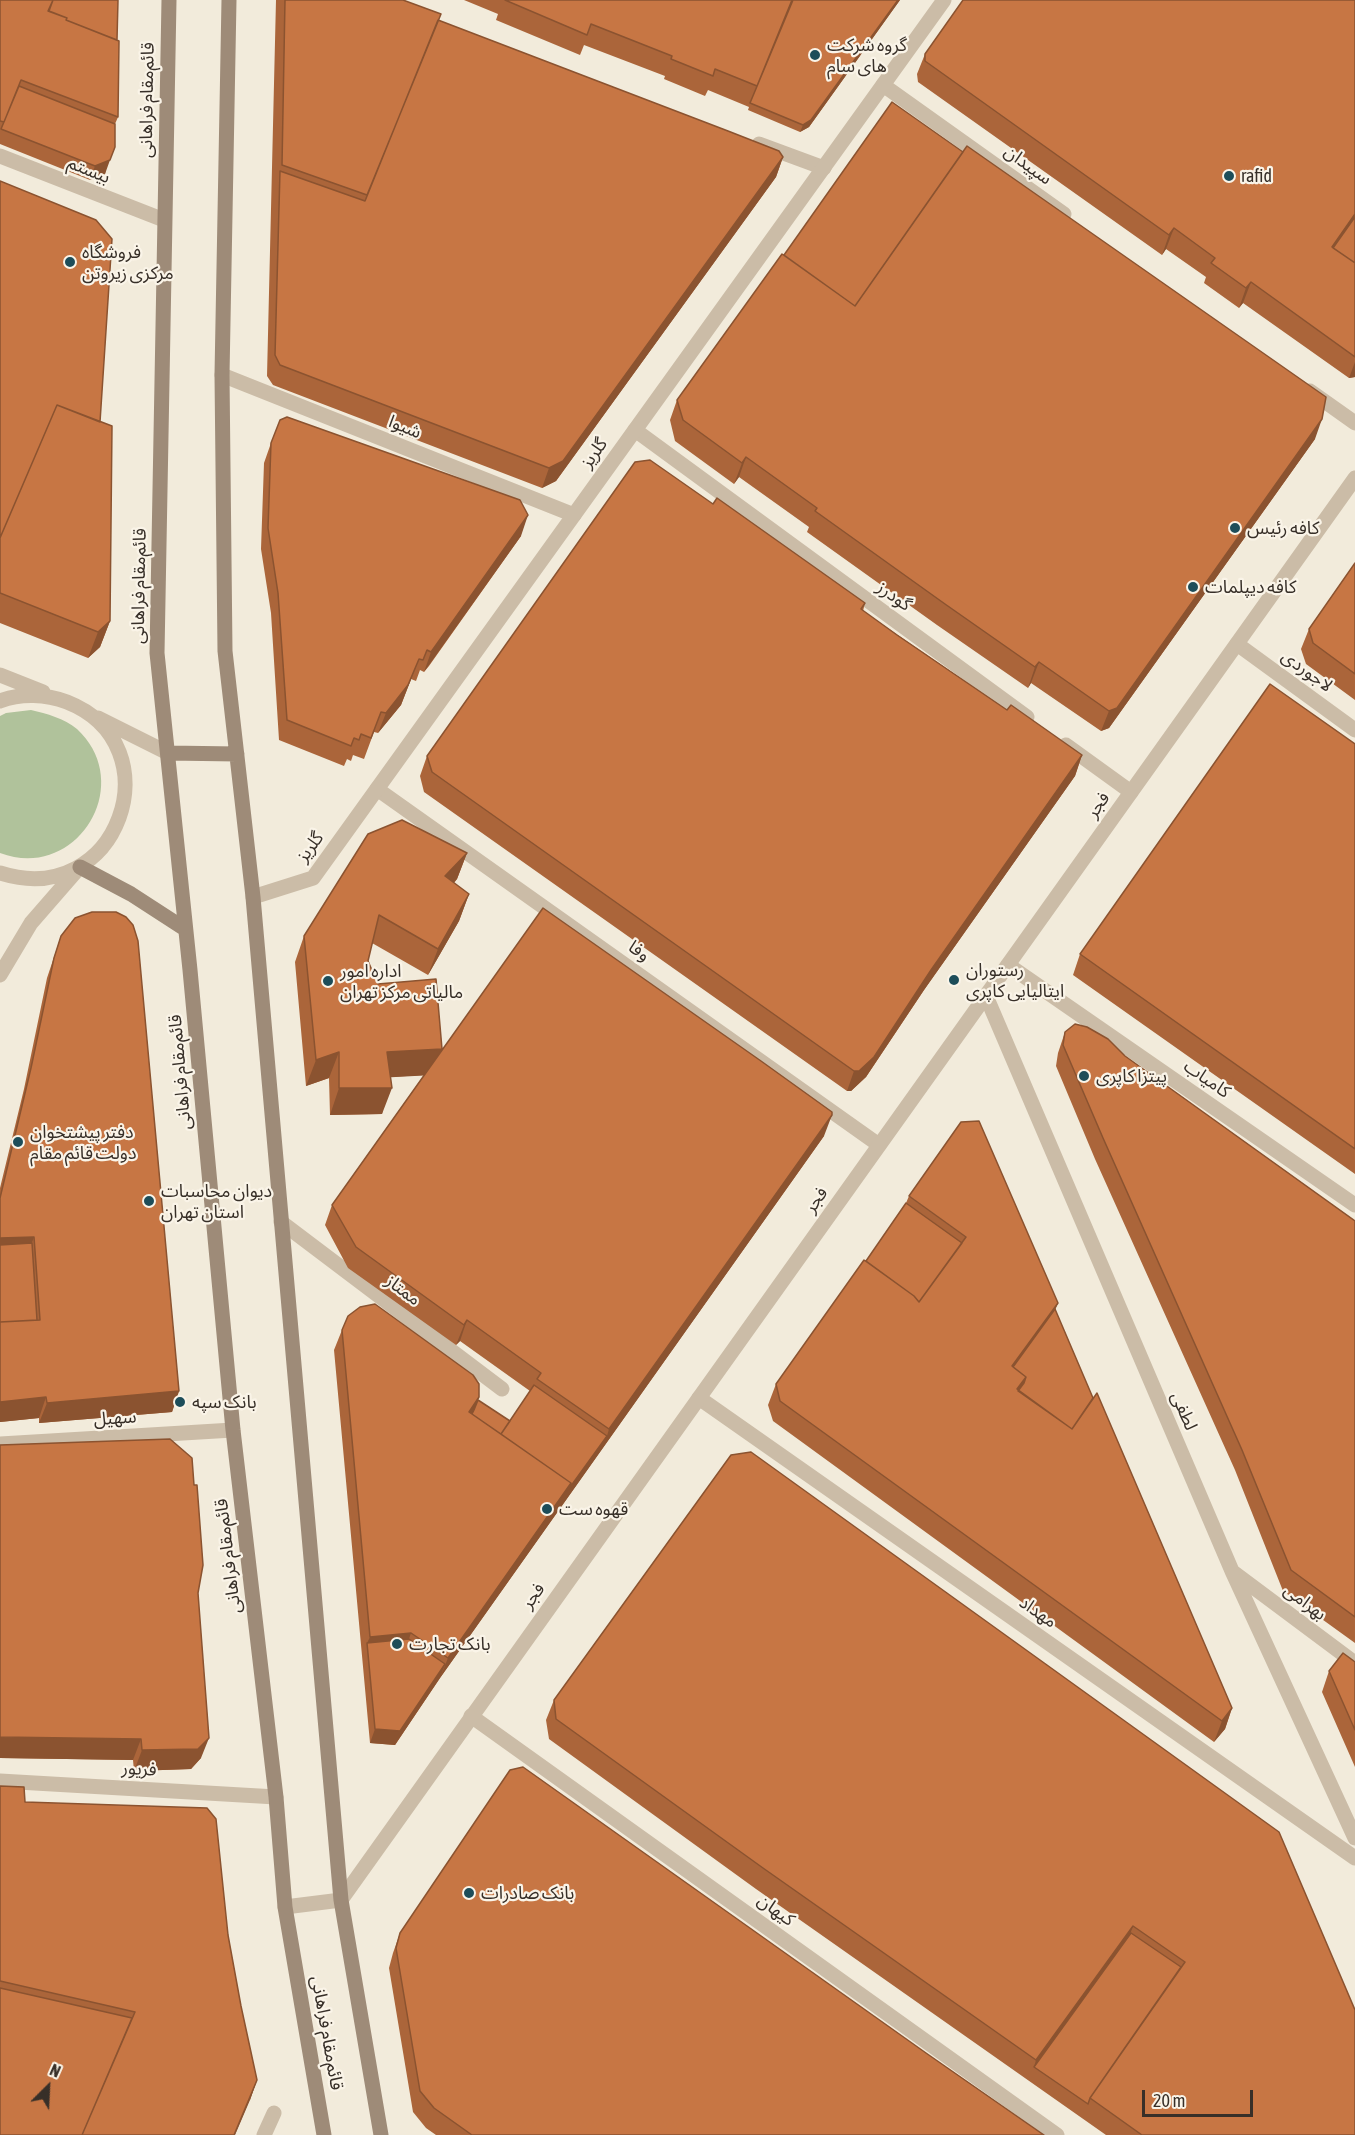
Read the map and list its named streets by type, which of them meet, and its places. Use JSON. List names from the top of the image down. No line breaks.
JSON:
{"streets":{"main road":["قائم‌مقام فراهانی"],"street":["سپیدان","بیستم","شیوا","گلریز","گودرز","لاجوردی","فجر","وفا","کامیاب","ممتاز","لطفی","سهیل","بهرامی","مهداد","فریور","کیهان"]},"crossings":[["قائم‌مقام فراهانی","بیستم"],["قائم‌مقام فراهانی","شیوا"],["قائم‌مقام فراهانی","گلریز"],["قائم‌مقام فراهانی","فجر"],["قائم‌مقام فراهانی","ممتاز"],["قائم‌مقام فراهانی","سهیل"],["قائم‌مقام فراهانی","فریور"],["سپیدان","گلریز"],["شیوا","گلریز"],["گلریز","گودرز"],["گلریز","وفا"],["لاجوردی","فجر"],["فجر","وفا"],["فجر","کامیاب"],["فجر","لطفی"],["فجر","مهداد"],["فجر","کیهان"],["لطفی","بهرامی"]],"places":["گروه شرکت های سام","rafid","فروشگاه مرکزى زیروتن","کافه رئیس","کافه دیپلمات","رستوران ایتالیایی کاپری","اداره امور مالیاتی مرکز تهران","پیتزا کاپری","دفتر پیشتخوان دولت قائم مقام","دیوان محاسبات استان تهران","بانک سپه","قهوه ست","بانک تجارت","بانک صادرات"],"scale_bar":"20 m","north":"top right"}
